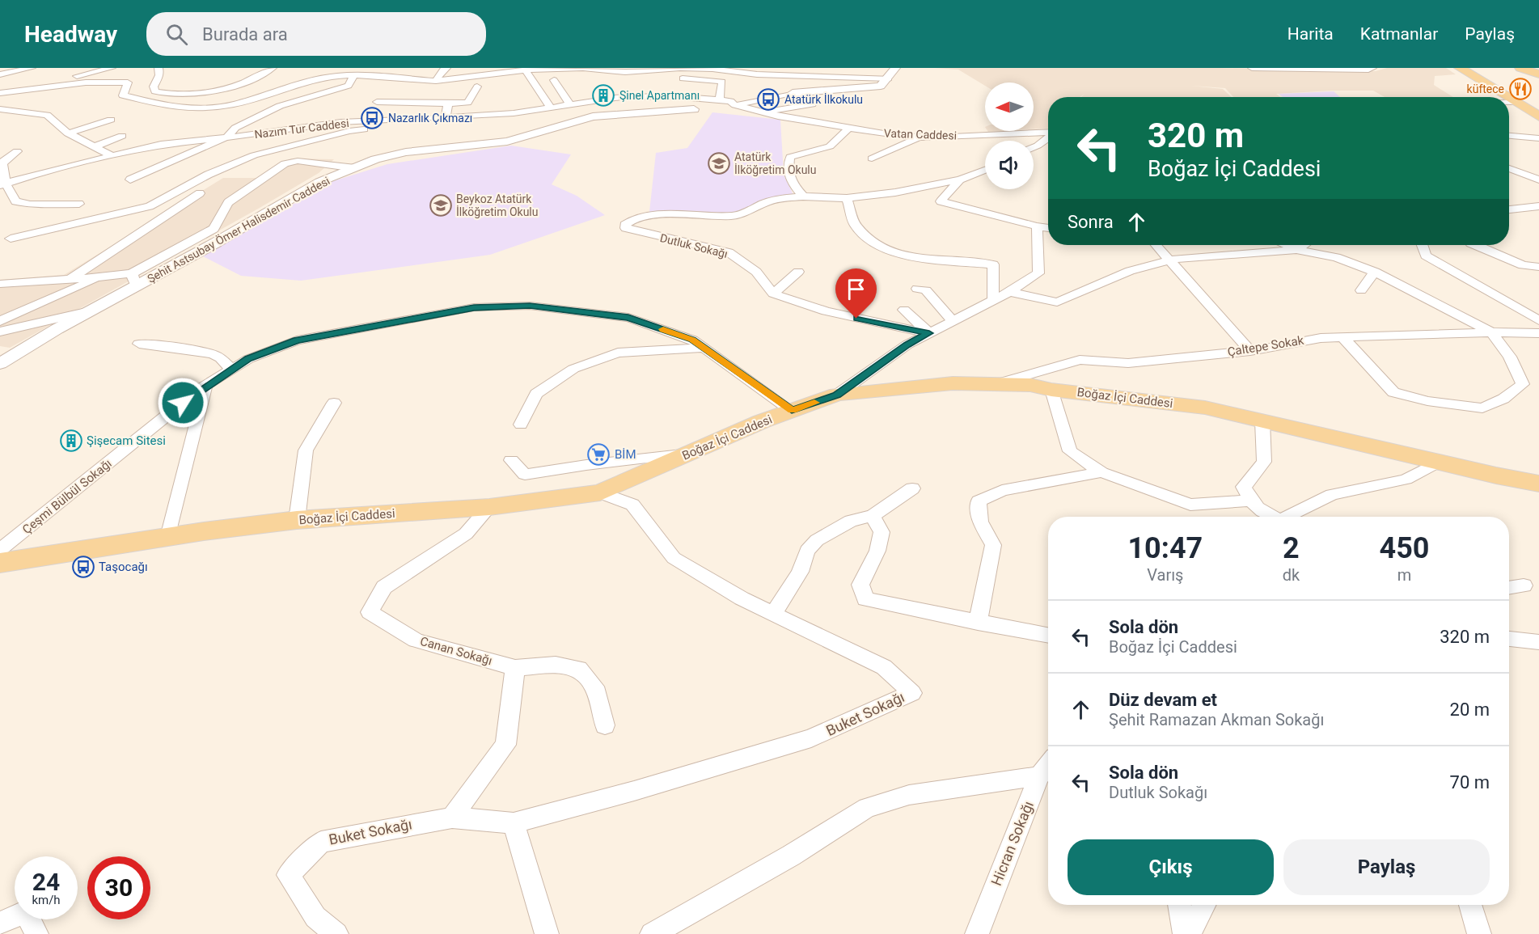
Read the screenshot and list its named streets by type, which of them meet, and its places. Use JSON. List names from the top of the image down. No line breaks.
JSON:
{"streets":{"main road":["Boğaz İçi Caddesi"],"street":["Nazım Tur Caddesi","Vatan Caddesi","Şehit Astsubay Ömer Halisdemir Caddesi","Dutluk Sokağı","Çaltepe Sokak","Çeşmi Bülbül Sokağı","Canan Sokağı","Buket Sokağı","Hicran Sokağı"]},"crossings":[["Nazım Tur Caddesi","Vatan Caddesi"],["Nazım Tur Caddesi","Şehit Astsubay Ömer Halisdemir Caddesi"],["Vatan Caddesi","Şehit Astsubay Ömer Halisdemir Caddesi"],["Çaltepe Sokak","Boğaz İçi Caddesi"],["Boğaz İçi Caddesi","Çeşmi Bülbül Sokağı"],["Boğaz İçi Caddesi","Canan Sokağı"],["Boğaz İçi Caddesi","Buket Sokağı"]],"places":{"restaurant":["küftece"],"building":["Şinel Apartmanı","Şişecam Sitesi"],"bus stop":["Atatürk İlkokulu","Nazarlık Çıkmazı","Taşocağı"],"school or university":["Atatürk İlköğretim Okulu","Beykoz Atatürk İlköğretim Okulu"],"supermarket":["BİM"]},"north":"left","page":{"header":"Headway","search":"Burada ara","nav":["Harita","Katmanlar","Paylaş"],"turn":["320 m","Boğaz İçi Caddesi"],"then":"Sonra","eta":["10:47","Varış","2","dk","450","m"],"list":[{"name":"Sola dön","note":"Boğaz İçi Caddesi","value":"320 m"},{"name":"Düz devam et","note":"Şehit Ramazan Akman Sokağı","value":"20 m"},{"name":"Sola dön","note":"Dutluk Sokağı","value":"70 m"}],"buttons":["Çıkış","Paylaş"],"speed":"24 km/h","limit":"30"}}
